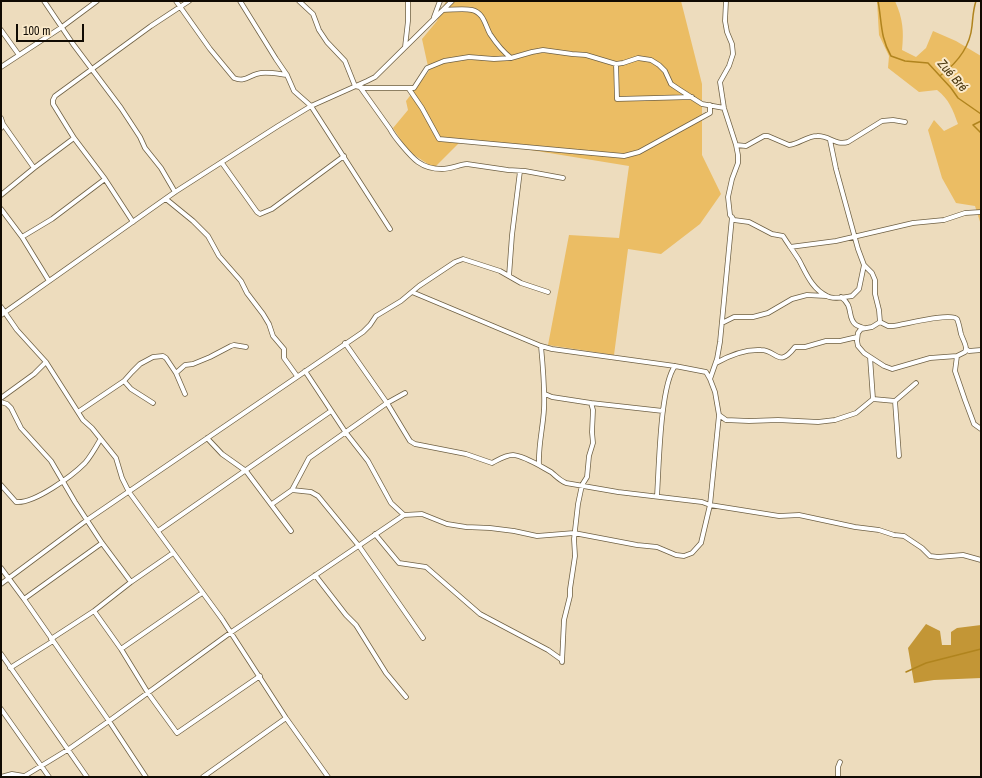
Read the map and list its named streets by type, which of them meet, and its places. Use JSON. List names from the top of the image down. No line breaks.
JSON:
{"water":["Zué Bré"],"scale_bar":"100 m"}
